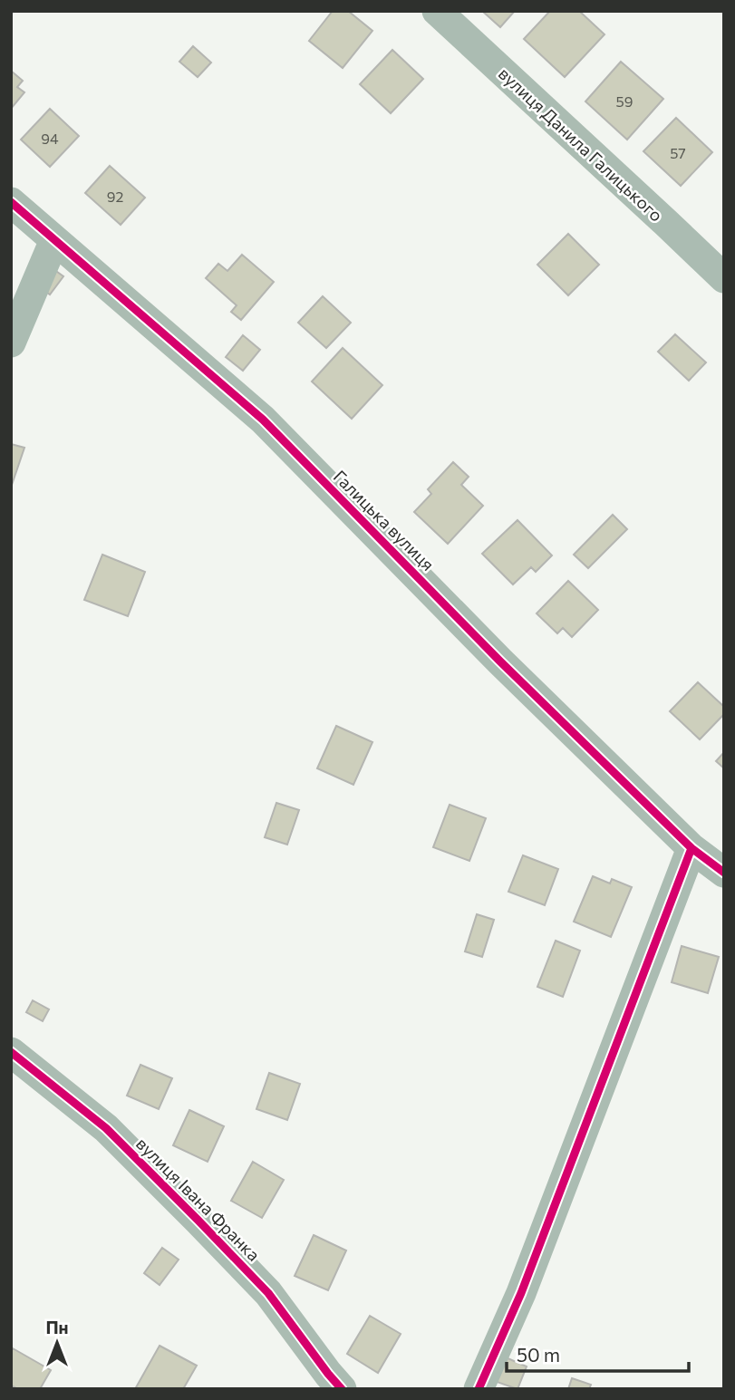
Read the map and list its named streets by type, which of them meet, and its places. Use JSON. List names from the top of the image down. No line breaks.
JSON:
{"streets":{"street":["вулиця Данила Галицького","Галицька вулиця","вулиця Івана Франка"]},"house_numbers":["59","94","57","92"],"scale_bar":"50 m","north":"top"}
